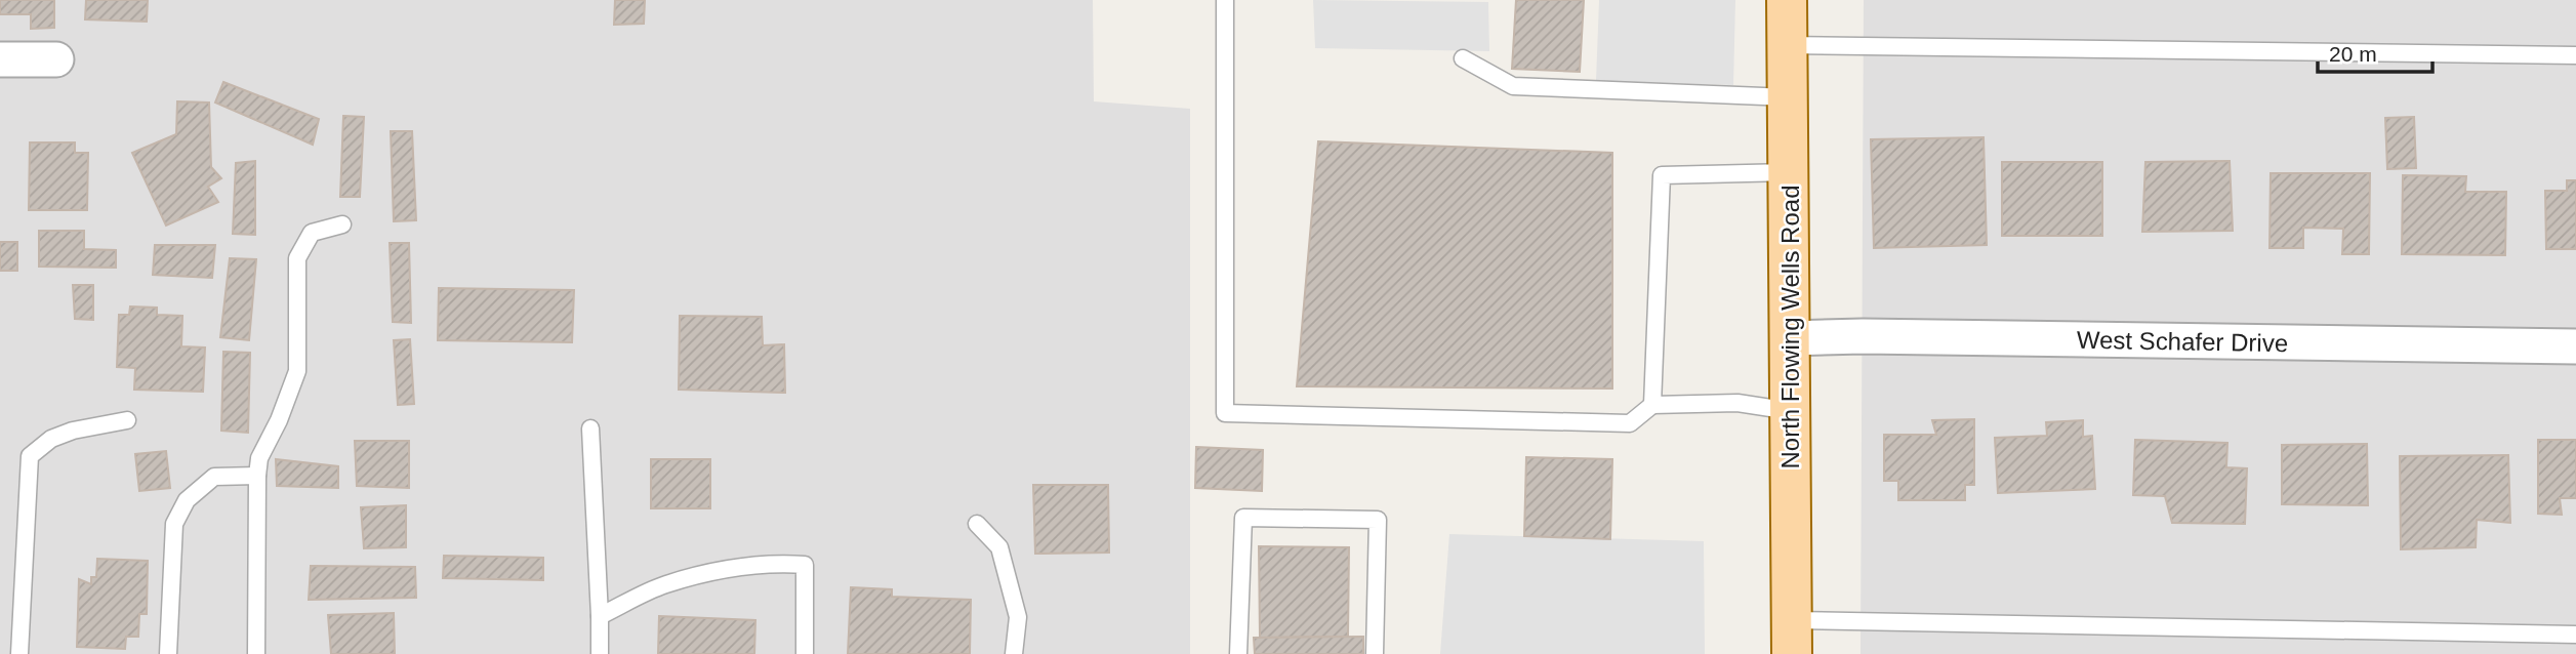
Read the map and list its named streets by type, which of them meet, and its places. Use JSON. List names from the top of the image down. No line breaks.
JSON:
{"streets":{"main road":["North Flowing Wells Road"],"street":["West Schafer Drive"]},"crossings":[["North Flowing Wells Road","West Schafer Drive"]],"scale_bar":"20 m"}
